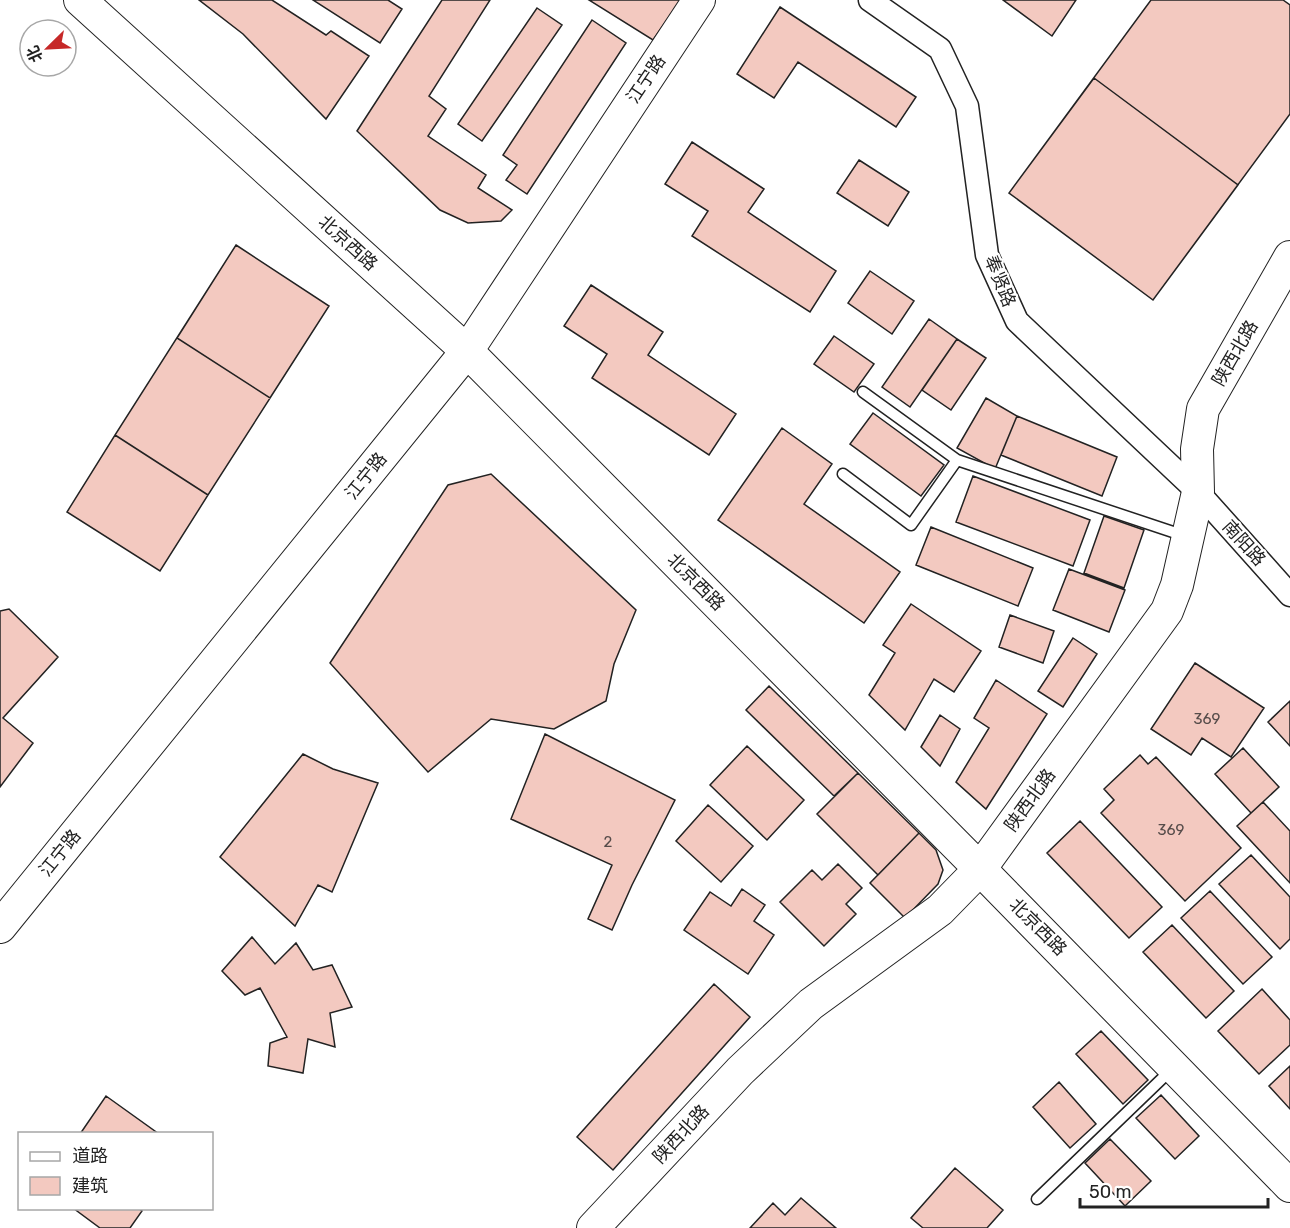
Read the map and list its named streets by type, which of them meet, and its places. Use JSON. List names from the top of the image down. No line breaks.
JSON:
{"streets":{"main road":["江宁路","北京西路","陕西北路"],"street":["奉贤路","南阳路"]},"crossings":[["江宁路","北京西路"],["北京西路","陕西北路"],["奉贤路","陕西北路"],["奉贤路","南阳路"],["陕西北路","南阳路"]],"house_numbers":["369","369","2"],"legend":["道路","建筑"],"scale_bar":"50 m","north":"bottom left"}
